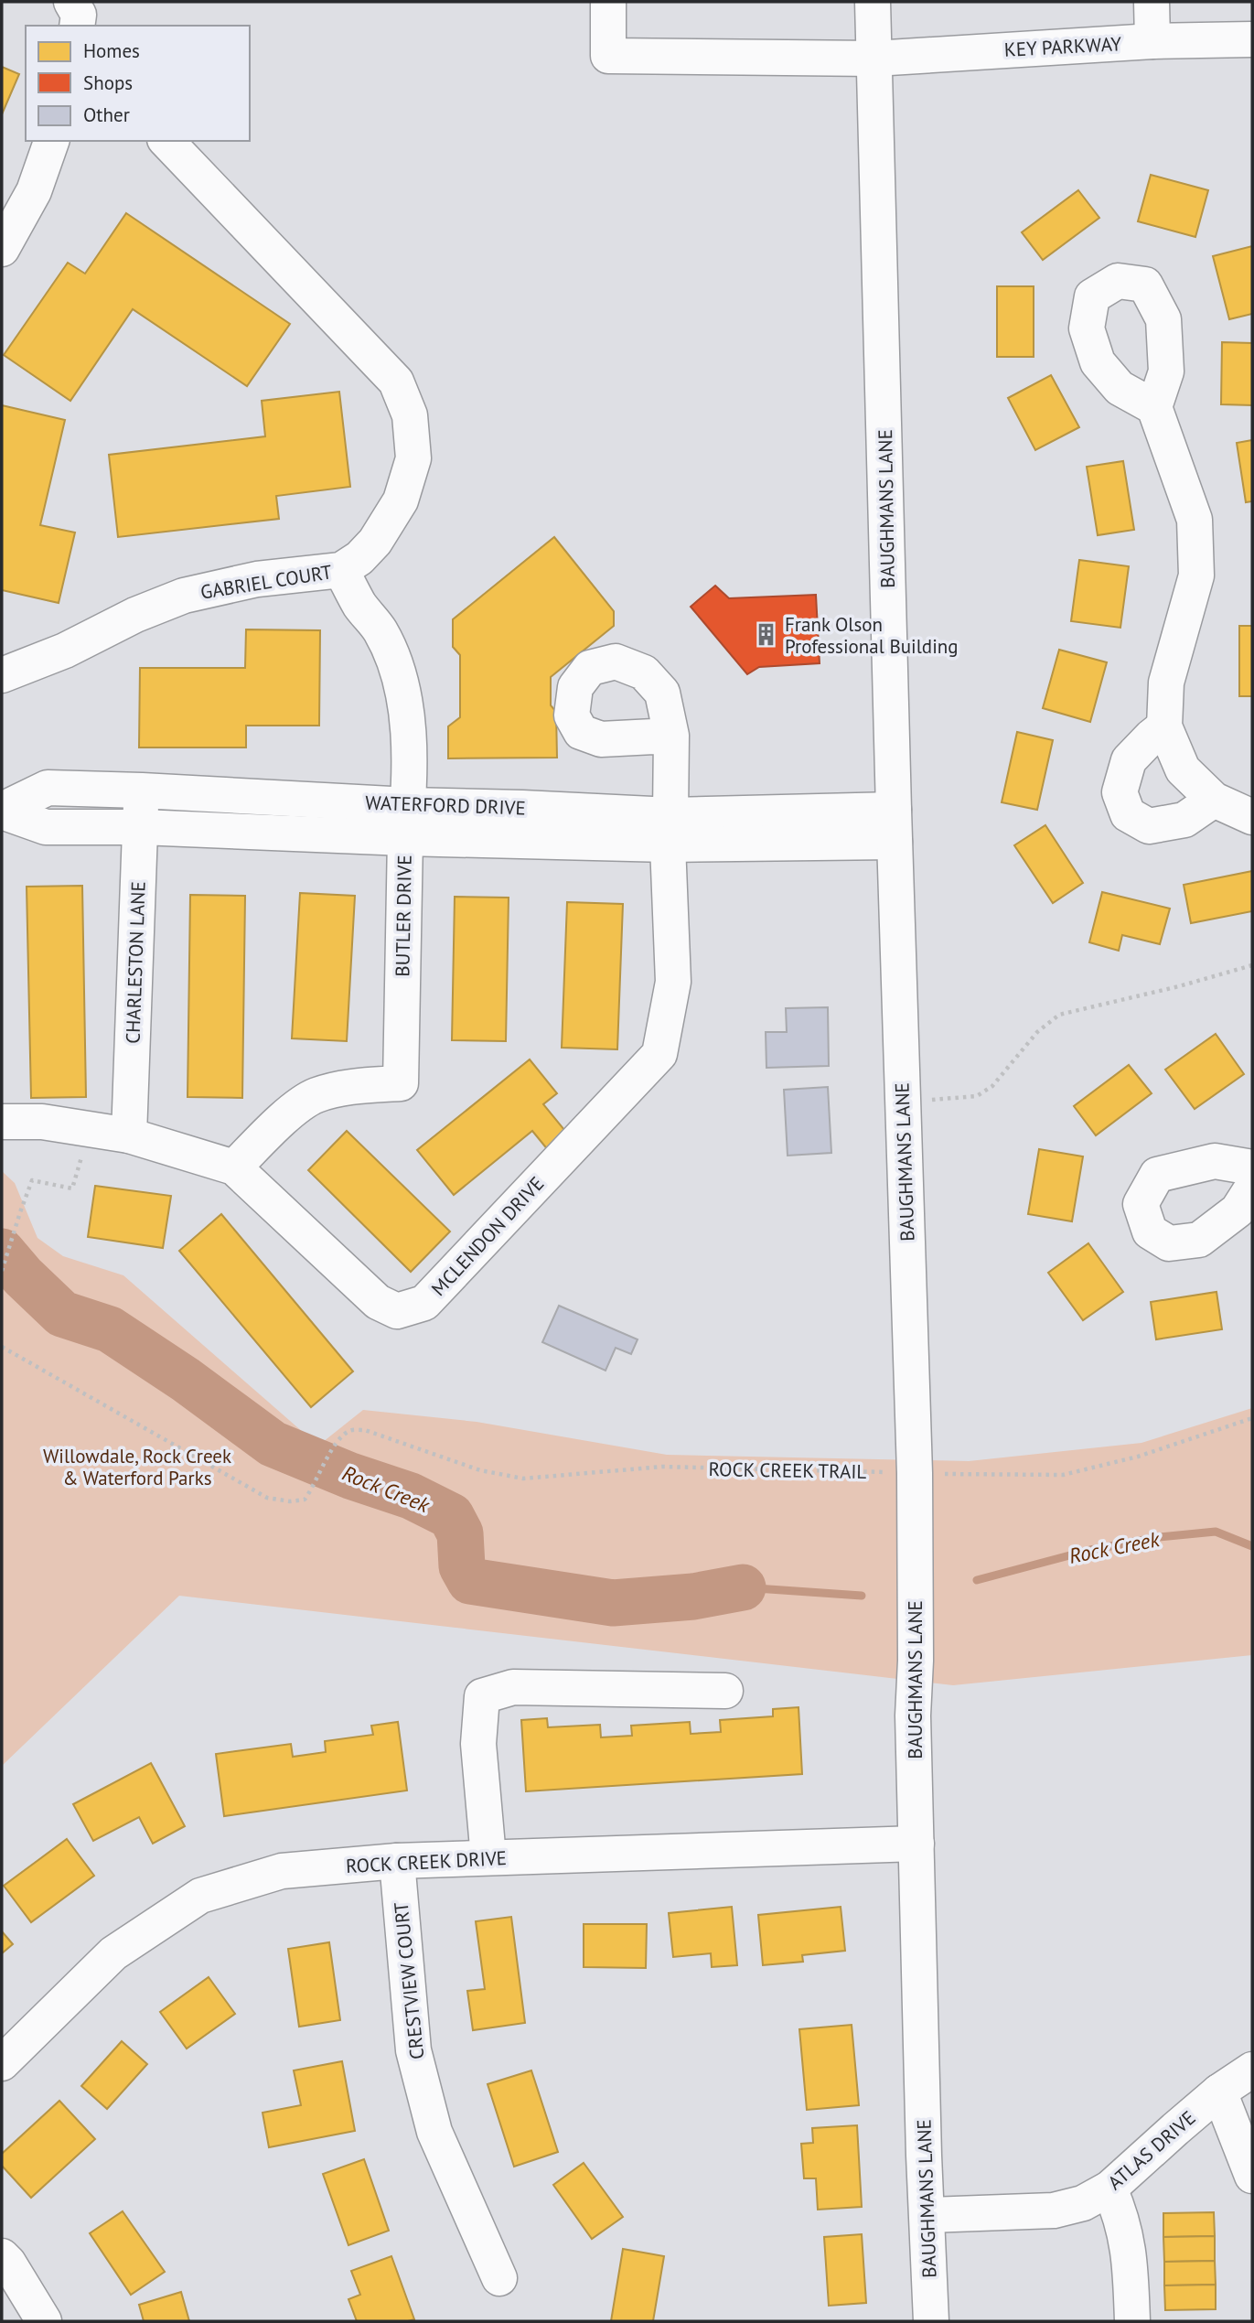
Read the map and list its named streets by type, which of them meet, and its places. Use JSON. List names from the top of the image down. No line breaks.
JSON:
{"streets":{"street":["KEY PARKWAY","BAUGHMANS LANE","GABRIEL COURT","WATERFORD DRIVE","BUTLER DRIVE","CHARLESTON LANE","MCLENDON DRIVE","ROCK CREEK DRIVE","CRESTVIEW COURT","ATLAS DRIVE"],"path":["ROCK CREEK TRAIL"]},"crossings":[["KEY PARKWAY","BAUGHMANS LANE"],["BAUGHMANS LANE","WATERFORD DRIVE"],["BAUGHMANS LANE","ROCK CREEK TRAIL"],["BAUGHMANS LANE","ROCK CREEK DRIVE"],["BAUGHMANS LANE","ATLAS DRIVE"],["GABRIEL COURT","BUTLER DRIVE"],["WATERFORD DRIVE","BUTLER DRIVE"],["WATERFORD DRIVE","CHARLESTON LANE"],["WATERFORD DRIVE","MCLENDON DRIVE"],["BUTLER DRIVE","MCLENDON DRIVE"],["CHARLESTON LANE","MCLENDON DRIVE"],["ROCK CREEK DRIVE","CRESTVIEW COURT"]],"water":["Rock Creek"],"parks":["Willowdale, Rock Creek & Waterford Parks"],"places":{"building":["Frank Olson Professional Building"]},"legend":["Homes","Shops","Other"]}
